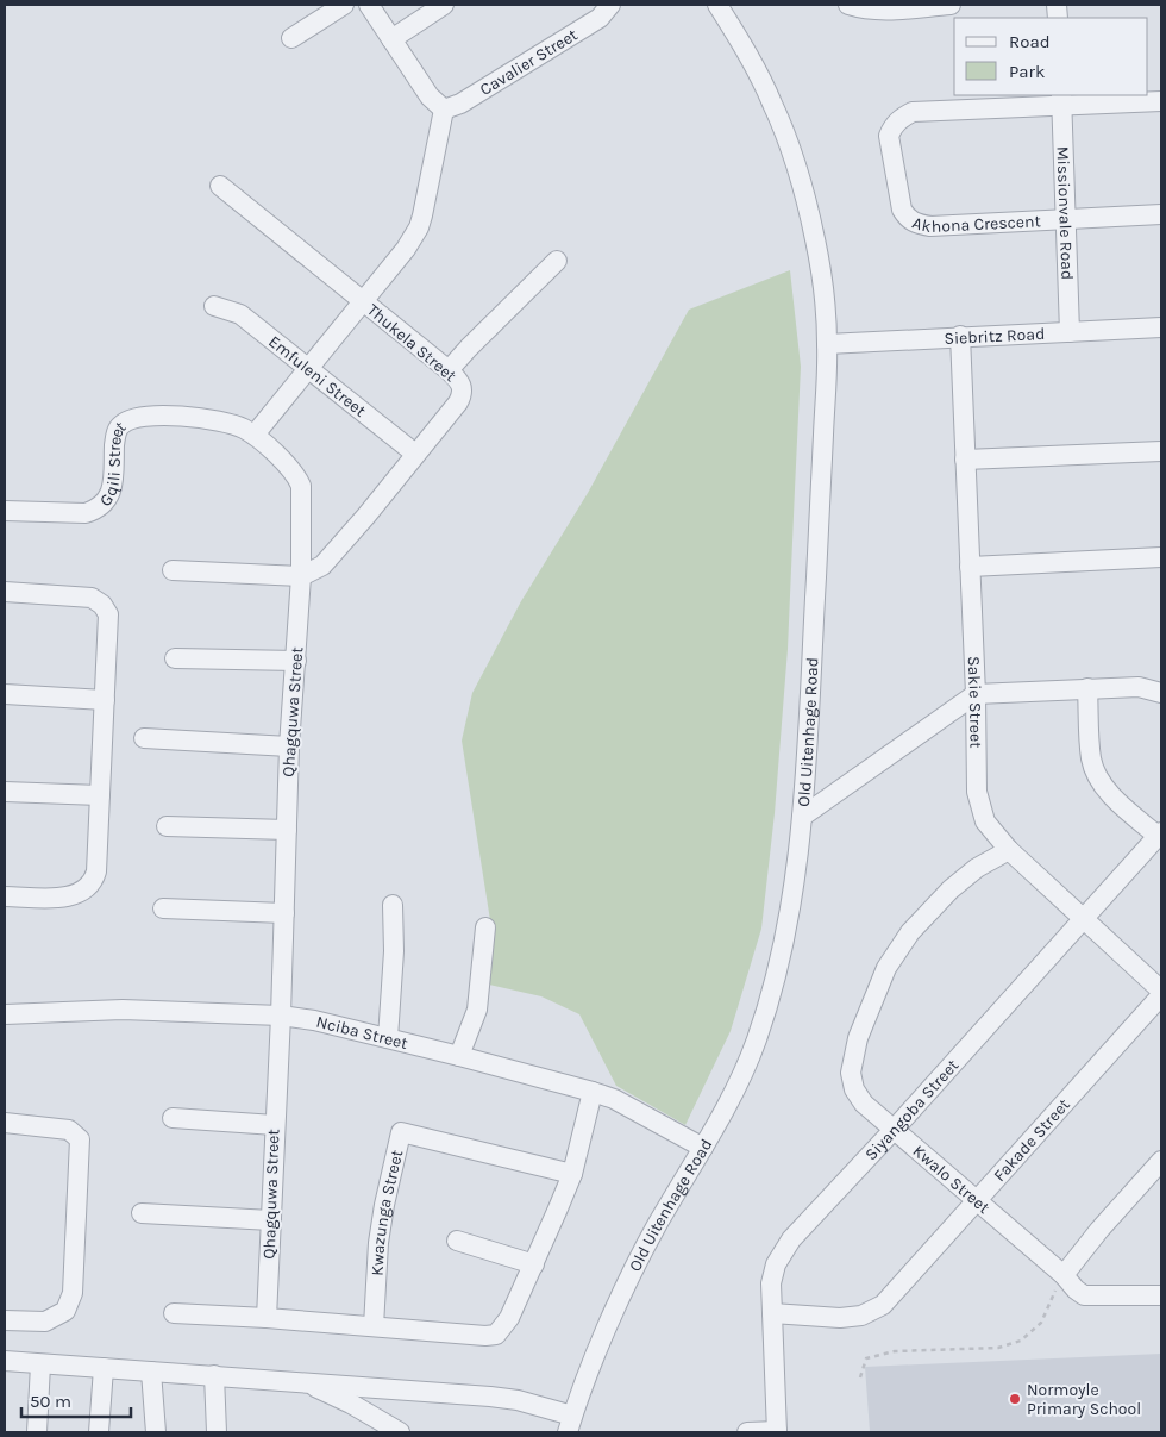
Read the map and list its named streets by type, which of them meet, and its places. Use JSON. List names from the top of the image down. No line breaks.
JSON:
{"streets":{"street":["Cavalier Street","Missionvale Road","Akhona Crescent","Siebritz Road","Thukela Street","Emfuleni Street","Gqili Street","Sakie Street","Qhagquwa Street","Old Uitenhage Road","Nciba Street","Siyangoba Street","Fakade Street","Kwalo Street","Kwazunga Street"]},"crossings":[["Missionvale Road","Akhona Crescent"],["Missionvale Road","Siebritz Road"],["Siebritz Road","Sakie Street"],["Siebritz Road","Old Uitenhage Road"],["Thukela Street","Emfuleni Street"],["Thukela Street","Gqili Street"],["Thukela Street","Qhagquwa Street"],["Gqili Street","Qhagquwa Street"],["Sakie Street","Siyangoba Street"],["Sakie Street","Kwalo Street"],["Qhagquwa Street","Nciba Street"],["Old Uitenhage Road","Nciba Street"],["Siyangoba Street","Fakade Street"],["Siyangoba Street","Kwalo Street"],["Fakade Street","Kwalo Street"]],"places":["Normoyle Primary School"],"legend":["Road","Park"],"scale_bar":"50 m"}
